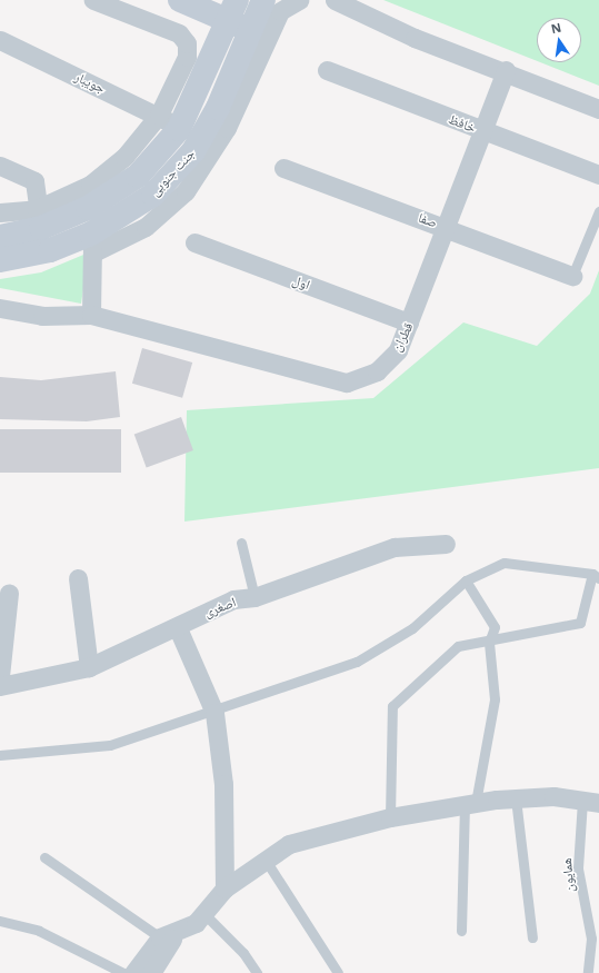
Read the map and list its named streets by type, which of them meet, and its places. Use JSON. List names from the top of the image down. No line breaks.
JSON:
{"streets":{"main road":["جنت جنوبی"],"street":["جویبار","خافظ","صفا","اول","قطران","اصغری"],"lane":["همایون"]},"crossings":[["جویبار","جنت جنوبی"],["خافظ","قطران"],["صفا","قطران"],["اول","قطران"]],"north":"top"}
